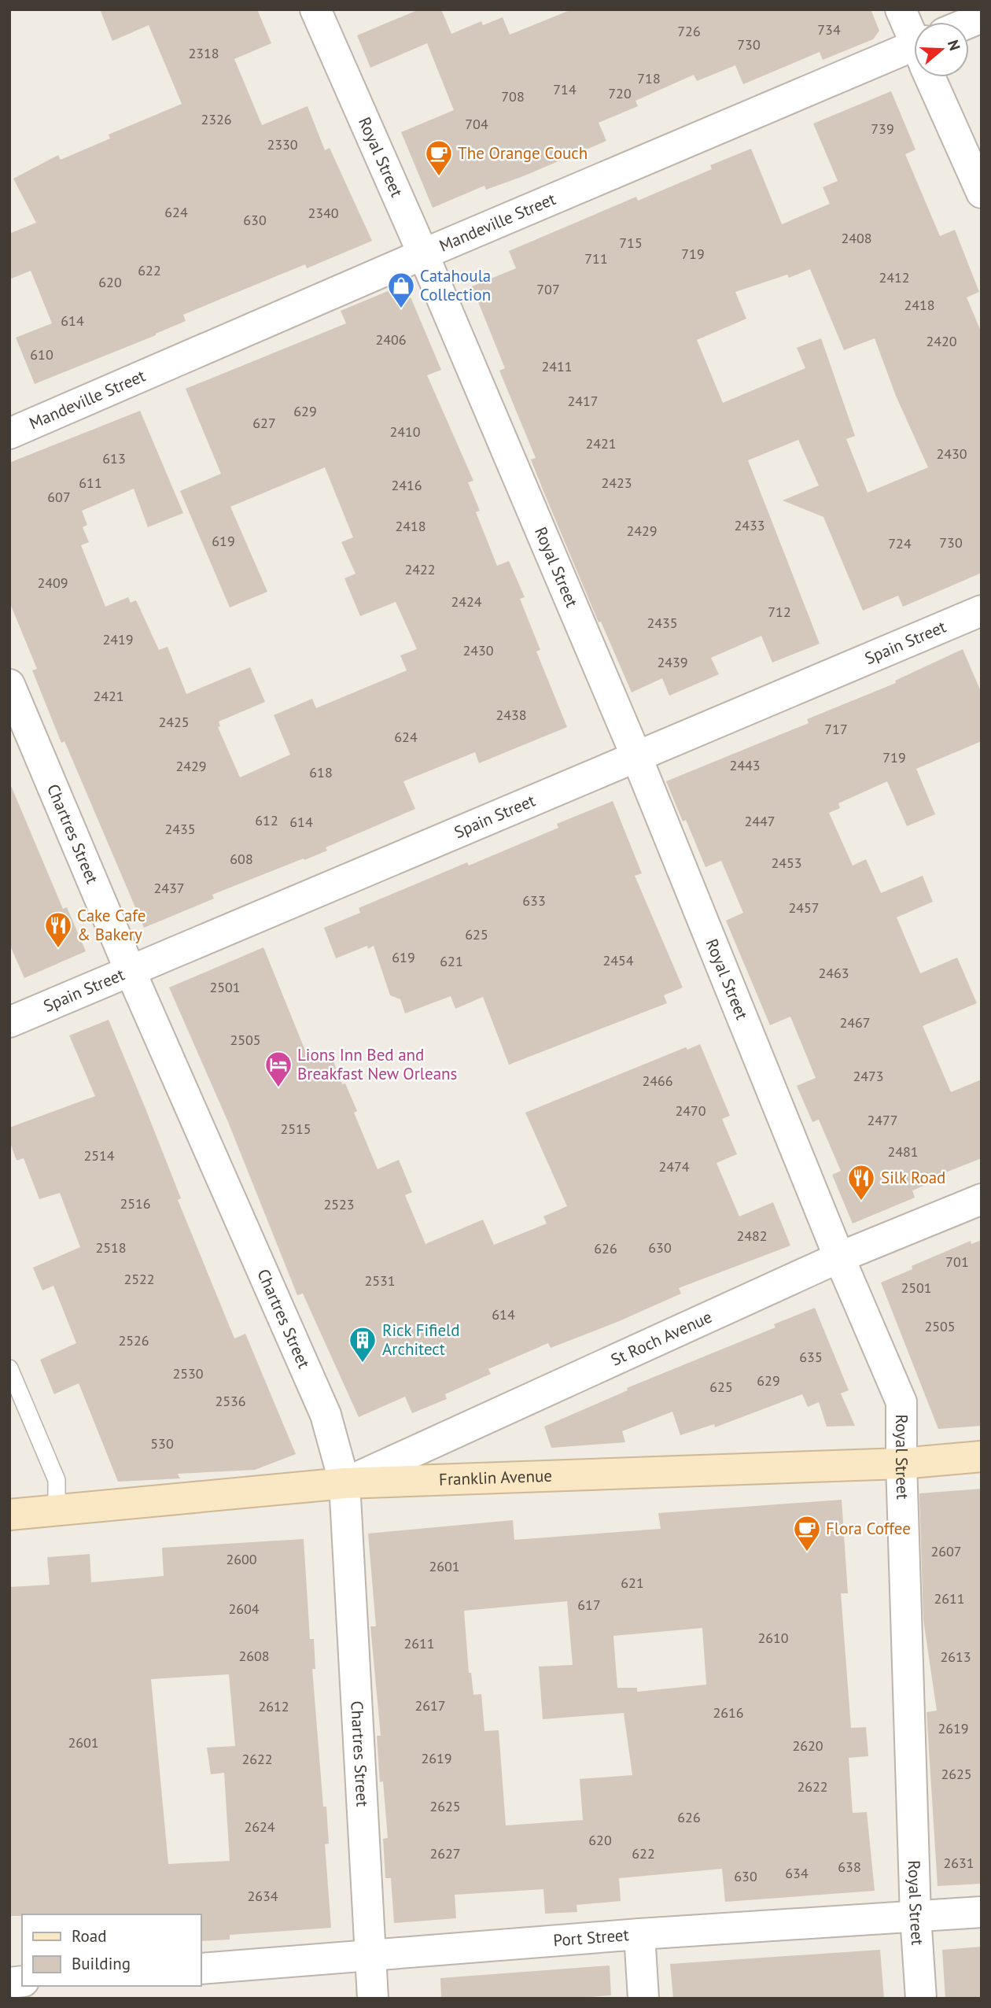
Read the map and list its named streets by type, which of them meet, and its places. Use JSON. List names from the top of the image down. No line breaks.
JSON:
{"streets":{"street":["Royal Street","Mandeville Street","Spain Street","Chartres Street","St Roch Avenue","Franklin Avenue","Port Street"]},"crossings":[["Royal Street","Mandeville Street"],["Royal Street","Spain Street"],["Royal Street","St Roch Avenue"],["Royal Street","Franklin Avenue"],["Royal Street","Port Street"],["Spain Street","Chartres Street"],["Chartres Street","St Roch Avenue"],["Chartres Street","Franklin Avenue"],["Chartres Street","Port Street"],["St Roch Avenue","Franklin Avenue"]],"places":{"cafe":["The Orange Couch","Flora Coffee"],"shop":["Catahoula Collection"],"restaurant":["Cake Cafe & Bakery","Silk Road"],"hotel":["Lions Inn Bed and Breakfast New Orleans"],"building":["Rick Fifield Architect"]},"house_numbers":["734","726","730","2318","718","714","720","708","2326","704","739","2330","624","2340","630","2408","715","719","711","622","2412","620","707","2418","614","2406","2420","610","2411","2417","629","627","2410","2421","2430","613","611","2423","2416","607","2433","2418","2429","619","730","724","2422","2409","2424","712","2435","2419","2430","2439","2421","2438","2425","717","624","719","2443","2429","618","612","2447","614","2435","608","2453","2437","633","2457","625","619","2454","621","2463","2501","2467","2505","2473","2466","2470","2477","2515","2481","2514","2474","2516","2523","2482","2518","630","626","701","2522","2531","2501","614","2505","2526","635","2530","629","625","2536","530","2607","2600","2601","621","2611","617","2604","2610","2611","2608","2613","2617","2612","2616","2619","2601","2620","2619","2622","2625","2622","2625","626","2624","620","2627","622","2631","638","634","630","2634"],"legend":["Road","Building"],"north":"right"}
